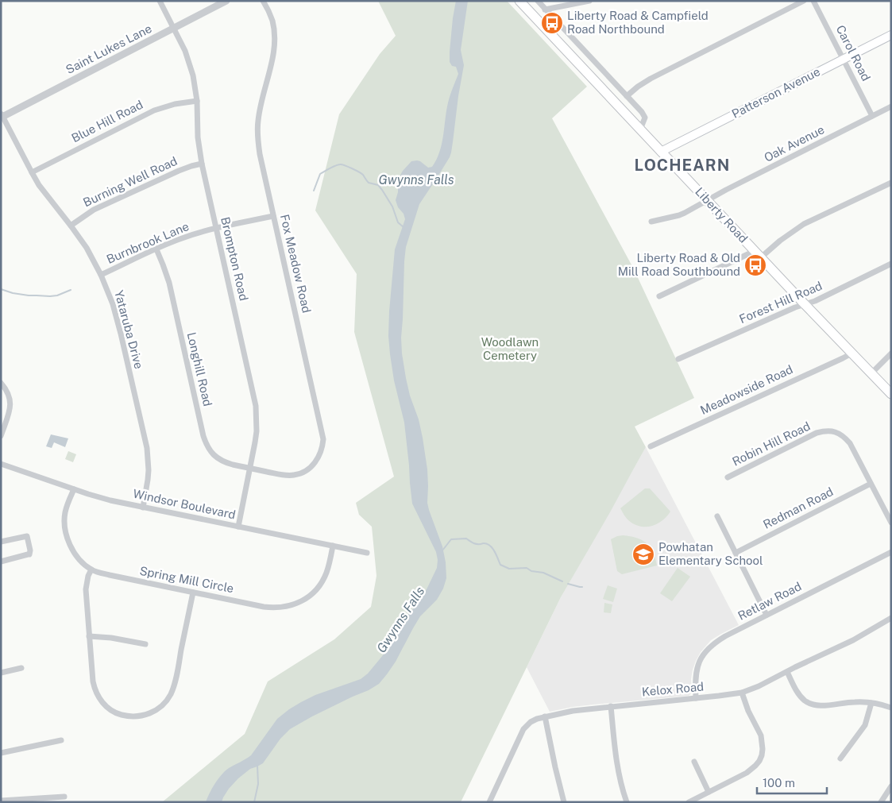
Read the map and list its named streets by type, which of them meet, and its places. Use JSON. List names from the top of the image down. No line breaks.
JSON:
{"streets":{"main road":["Patterson Avenue","Liberty Road"],"street":["Saint Lukes Lane","Carol Road","Blue Hill Road","Oak Avenue","Burning Well Road","Burnbrook Lane","Brompton Road","Fox Meadow Road","Forest Hill Road","Yataruba Drive","Longhill Road","Meadowside Road","Robin Hill Road","Windsor Boulevard","Redman Road","Spring Mill Circle","Retlaw Road","Kelox Road"]},"crossings":[["Saint Lukes Lane","Brompton Road"],["Saint Lukes Lane","Yataruba Drive"],["Carol Road","Patterson Avenue"],["Carol Road","Oak Avenue"],["Patterson Avenue","Liberty Road"],["Blue Hill Road","Brompton Road"],["Blue Hill Road","Yataruba Drive"],["Oak Avenue","Liberty Road"],["Burning Well Road","Brompton Road"],["Burning Well Road","Yataruba Drive"],["Liberty Road","Forest Hill Road"],["Liberty Road","Meadowside Road"],["Burnbrook Lane","Brompton Road"],["Burnbrook Lane","Fox Meadow Road"],["Burnbrook Lane","Yataruba Drive"],["Burnbrook Lane","Longhill Road"],["Brompton Road","Fox Meadow Road"],["Brompton Road","Longhill Road"],["Brompton Road","Windsor Boulevard"],["Fox Meadow Road","Longhill Road"],["Yataruba Drive","Windsor Boulevard"],["Robin Hill Road","Redman Road"],["Windsor Boulevard","Spring Mill Circle"],["Retlaw Road","Kelox Road"]],"districts":["LOCHEARN"],"water":["Gwynns Falls"],"parks":["Woodlawn Cemetery"],"places":{"bus stop":["Liberty Road & Campfield Road Northbound","Liberty Road & Old Mill Road Southbound"],"school or university":["Powhatan Elementary School"]},"scale_bar":"100 m"}
